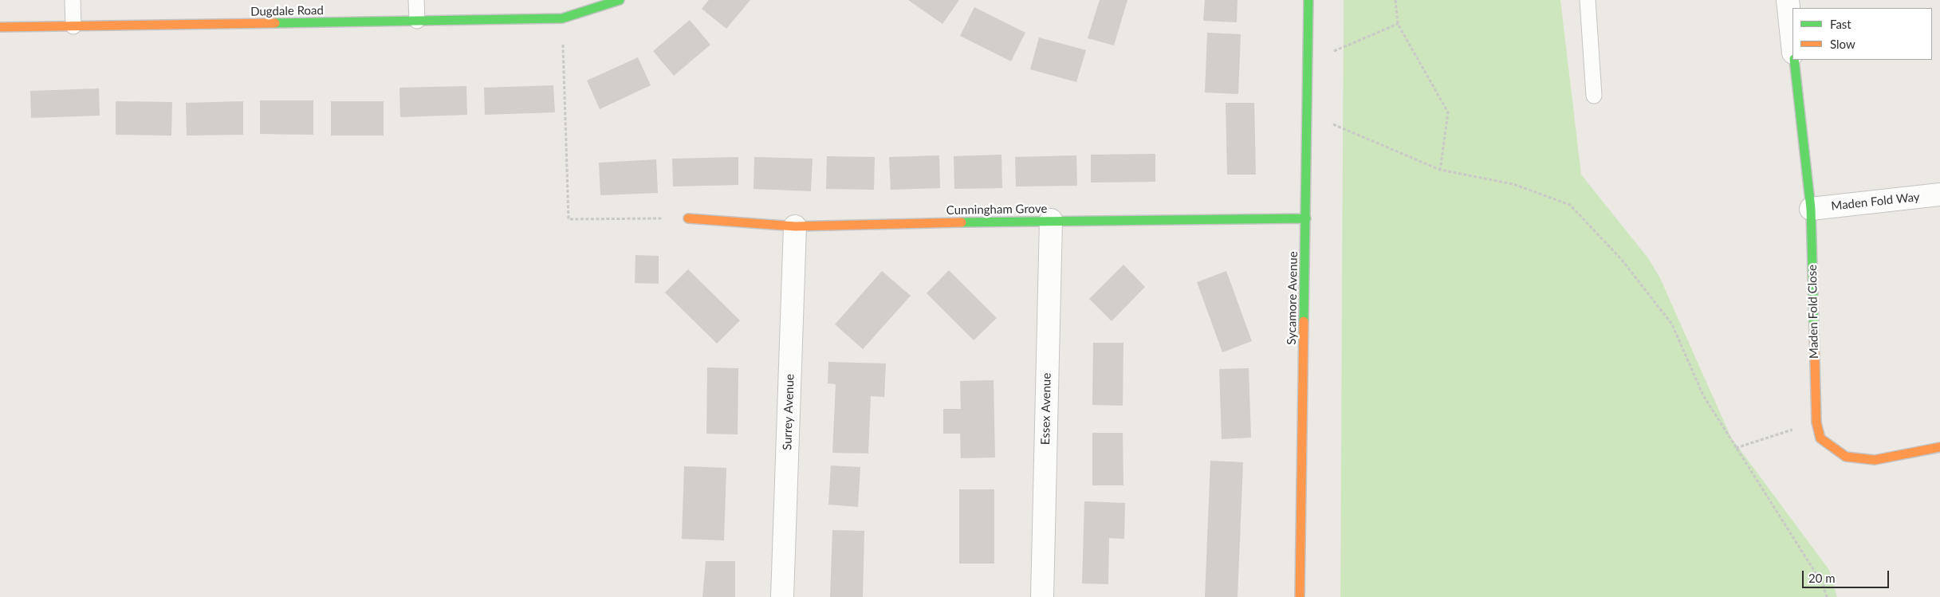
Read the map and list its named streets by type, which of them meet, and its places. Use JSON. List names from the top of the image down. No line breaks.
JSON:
{"streets":{"street":["Dugdale Road","Maden Fold Way","Cunningham Grove","Sycamore Avenue","Maden Fold Close","Essex Avenue","Surrey Avenue"]},"crossings":[["Maden Fold Way","Maden Fold Close"],["Cunningham Grove","Sycamore Avenue"],["Cunningham Grove","Essex Avenue"],["Cunningham Grove","Surrey Avenue"]],"legend":["Fast","Slow"],"scale_bar":"20 m"}
